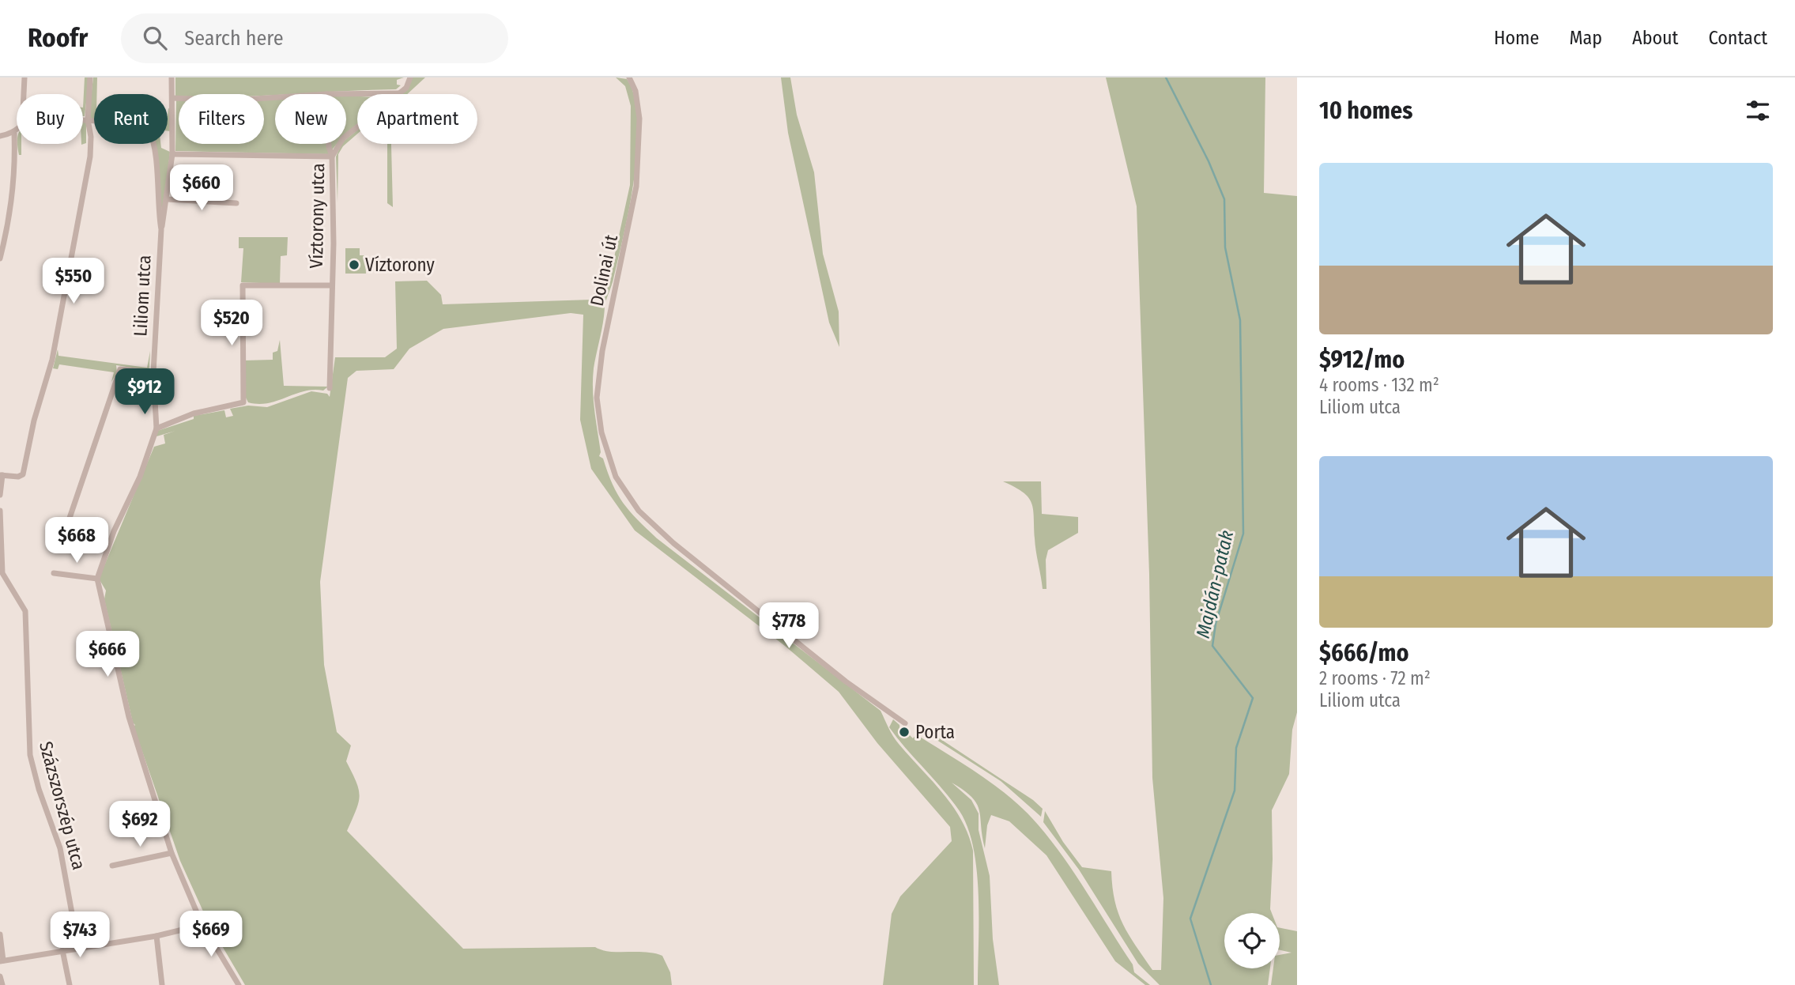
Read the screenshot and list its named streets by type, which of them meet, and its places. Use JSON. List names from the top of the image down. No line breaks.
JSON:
{"streets":{"street":["Víztorony utca","Dolinai út","Liliom utca","Százszorszép utca"]},"water":["Majdán-patak"],"places":["Víztorony","Porta"],"page":{"header":"Roofr","search":"Search here","nav":["Home","Map","About","Contact"],"heading":"10 homes","chip":["Buy","Rent","Filters","New","Apartment"],"list":[{"name":"$912/mo","note":"4 rooms · 132 m² · Liliom utca"},{"name":"$666/mo","note":"2 rooms · 72 m² · Liliom utca"}],"price":["$660","$550","$520","$912","$668","$778","$666","$692","$669","$743"]}}
